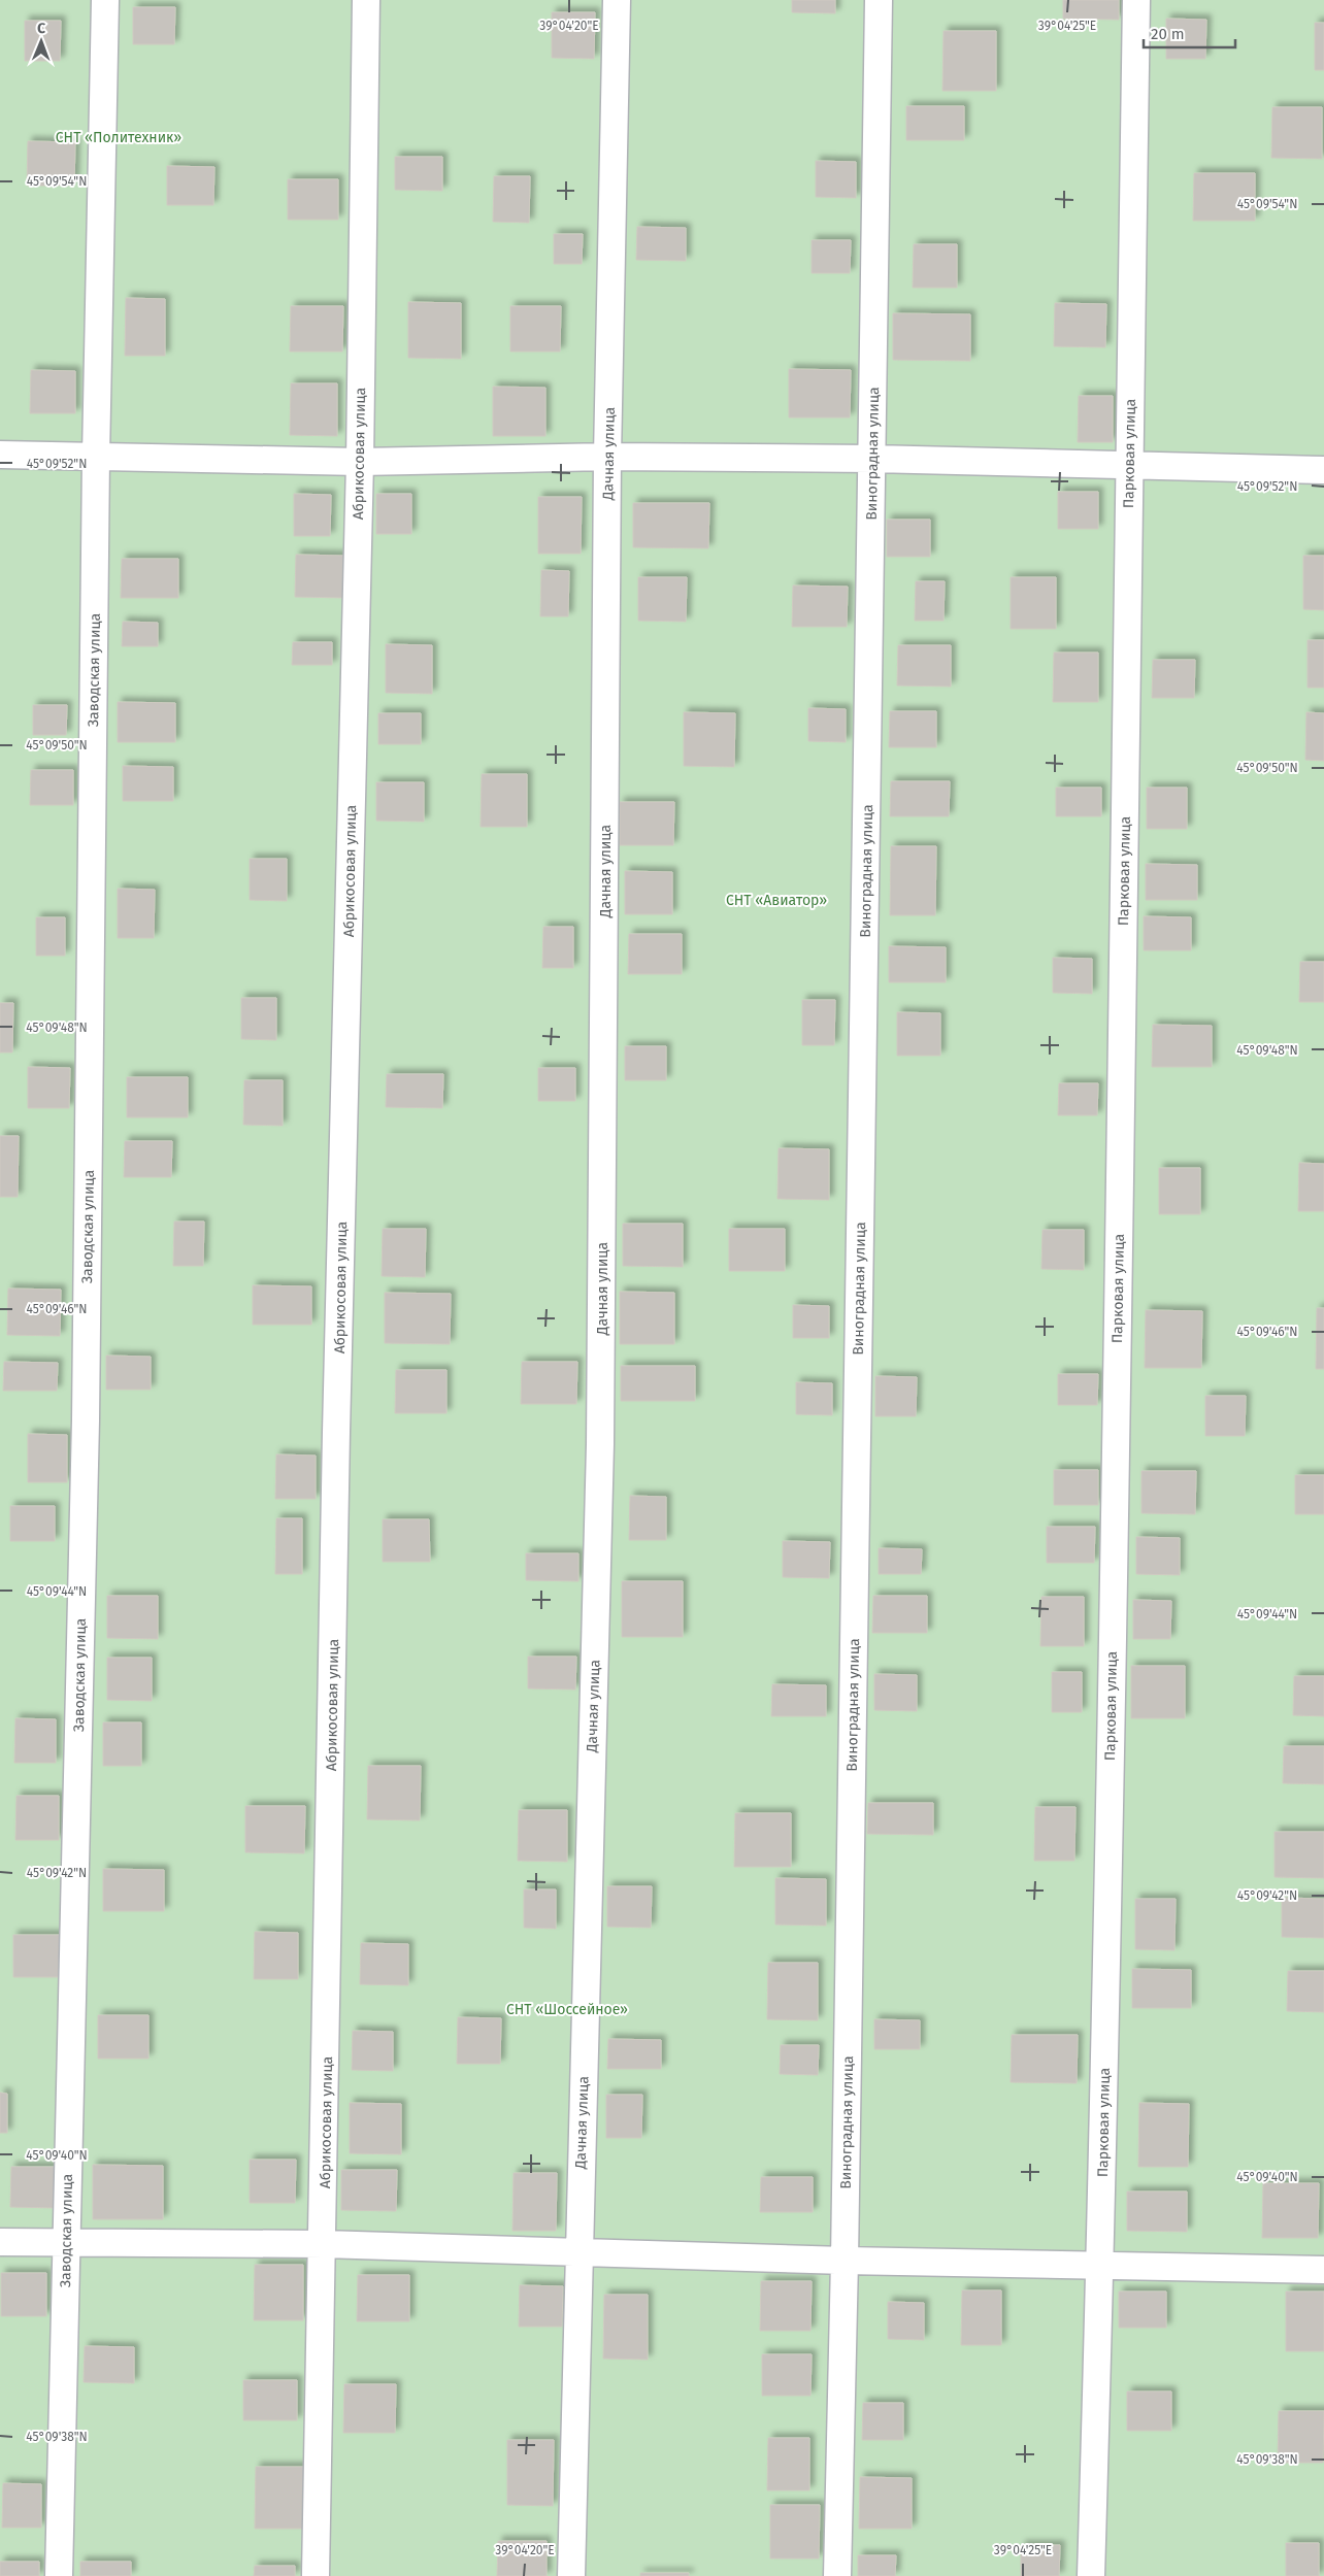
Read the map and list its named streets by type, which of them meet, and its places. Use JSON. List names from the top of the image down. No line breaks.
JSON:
{"streets":{"street":["Абрикосовая улица","Дачная улица","Виноградная улица","Парковая улица","Заводская улица"]},"parks":["СНТ «Политехник»","СНТ «Авиатор»","СНТ «Шоссейное»"],"scale_bar":"20 m","north":"top","coordinates":["39°04'20\"E","39°04'25\"E","45°09'54\"N","45°09'52\"N","45°09'50\"N","45°09'48\"N","45°09'46\"N","45°09'44\"N","45°09'42\"N","45°09'40\"N","45°09'38\"N"]}
